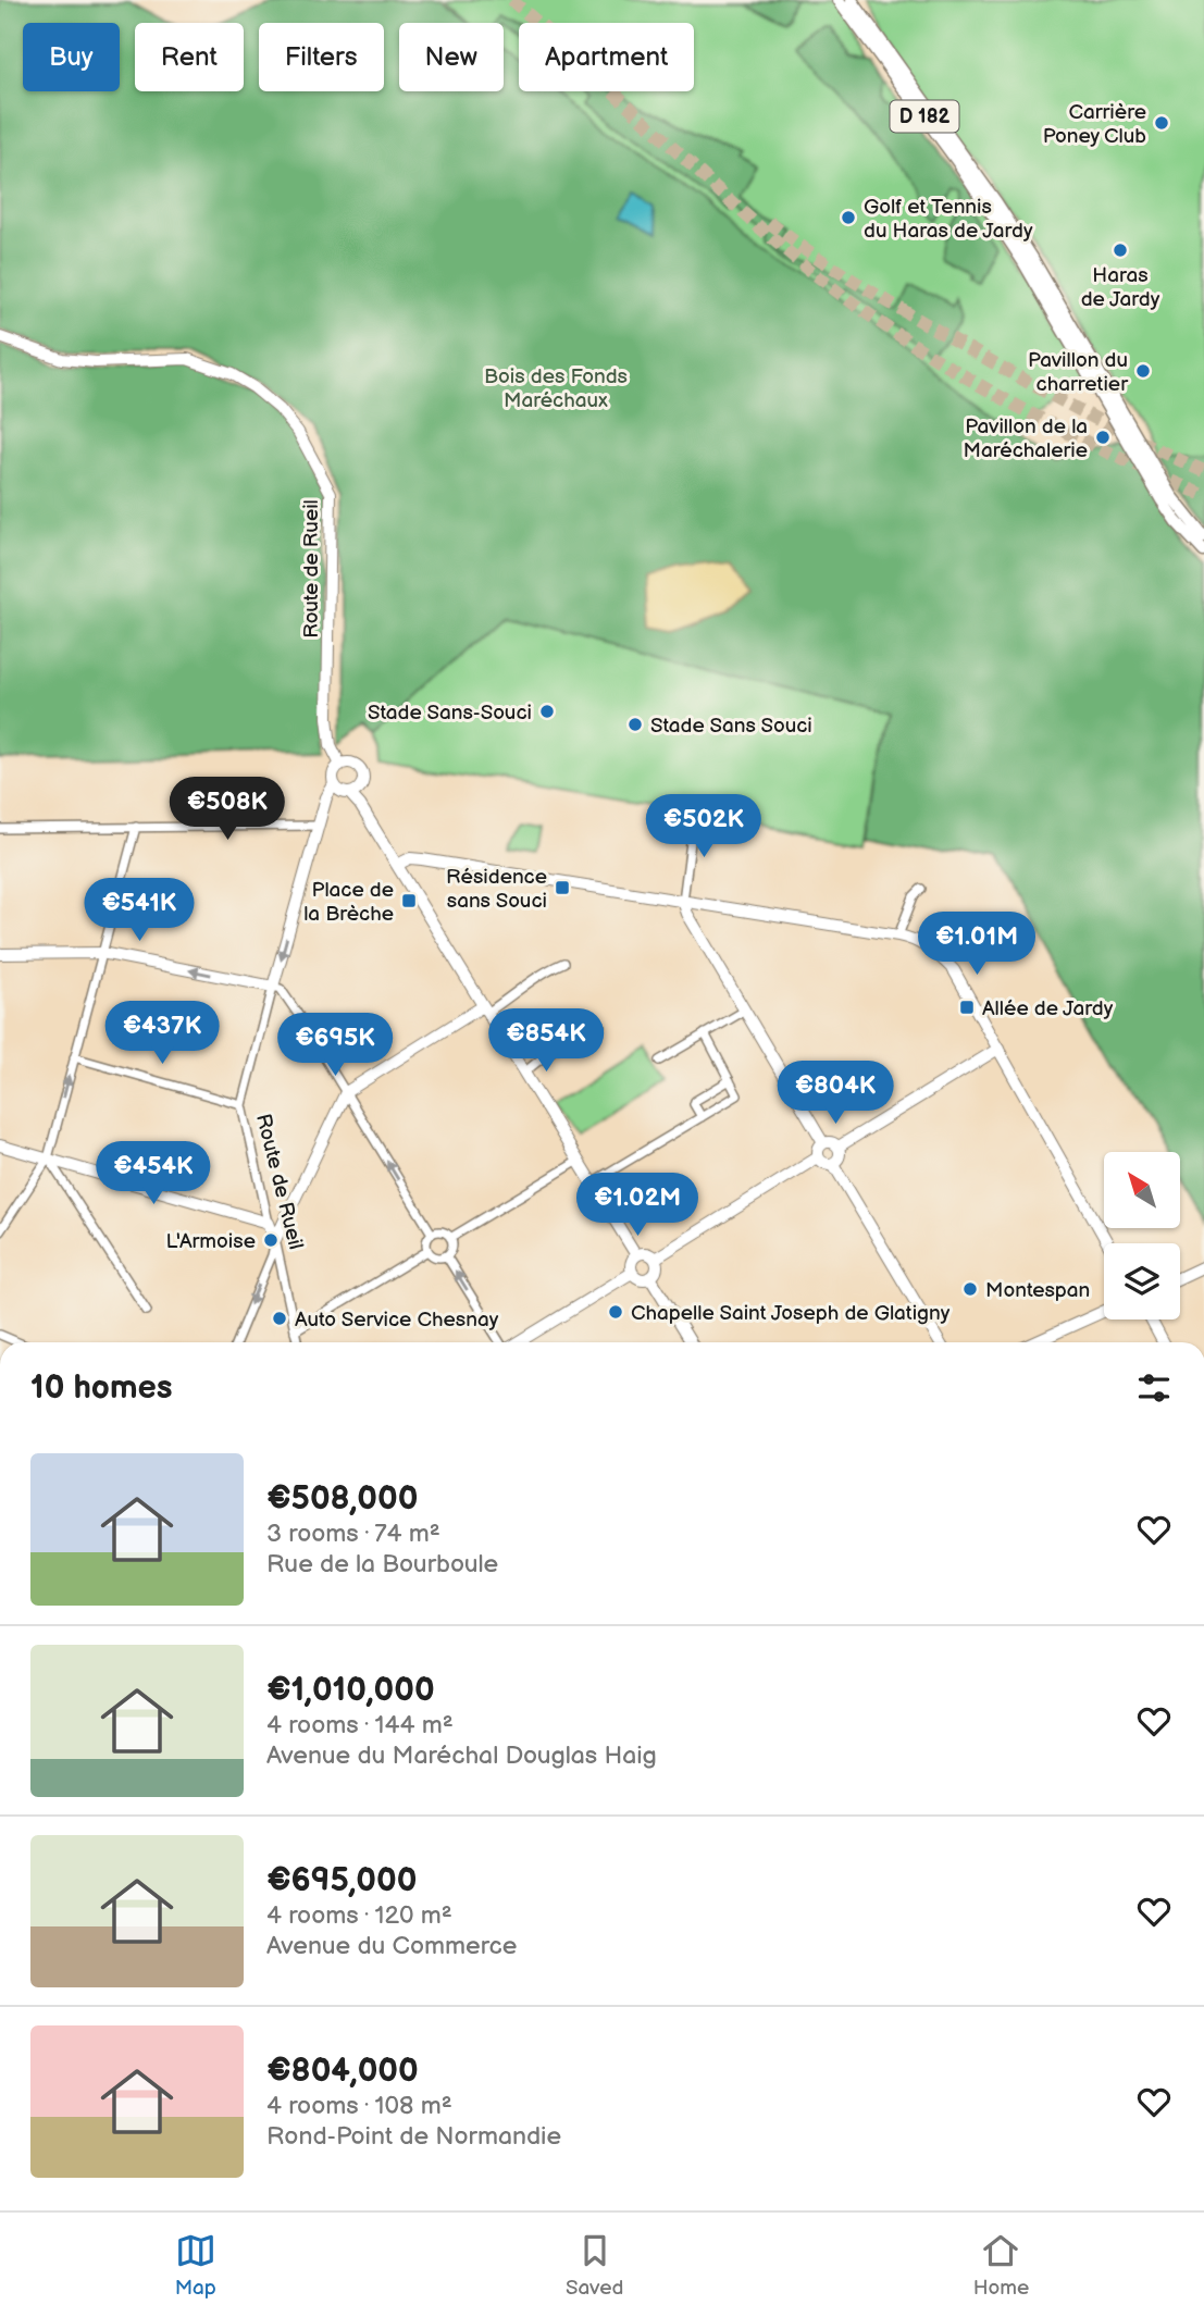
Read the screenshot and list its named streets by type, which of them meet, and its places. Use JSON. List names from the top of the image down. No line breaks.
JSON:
{"streets":{"main road":["D 182"],"street":["Route de Rueil"]},"parks":["Bois des Fonds Maréchaux"],"places":{"other":["Carrière Poney Club","Golf et Tennis du Haras de Jardy","Haras de Jardy","Pavillon du charretier","Pavillon de la Maréchalerie","Stade Sans-Souci","Stade Sans Souci","L'Armoise","Montespan","Chapelle Saint Joseph de Glatigny","Auto Service Chesnay"],"transit":["Résidence sans Souci","Place de la Brèche","Allée de Jardy"]},"north":"top left","page":{"chip":["Buy","Rent","Filters","New","Apartment"],"price":["€508K","€502K","€541K","€1.01M","€437K","€854K","€695K","€804K","€454K","€1.02M"],"heading":"10 homes","list":[{"name":"€508,000","note":"3 rooms · 74 m² · Rue de la Bourboule"},{"name":"€1,010,000","note":"4 rooms · 144 m² · Avenue du Maréchal Douglas Haig"},{"name":"€695,000","note":"4 rooms · 120 m² · Avenue du Commerce"},{"name":"€804,000","note":"4 rooms · 108 m² · Rond-Point de Normandie"}],"tabs":["Map","Saved","Home"]}}
